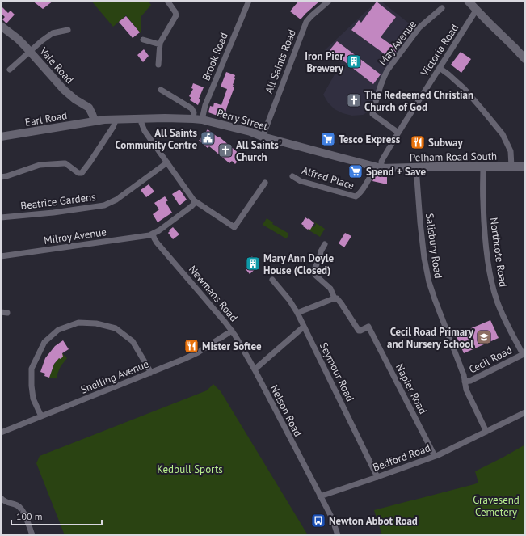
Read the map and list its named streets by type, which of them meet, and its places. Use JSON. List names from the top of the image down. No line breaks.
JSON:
{"streets":{"street":["May Avenue","Victoria Road","Brook Road","All Saints Road","Vale Road","Earl Road","Perry Street","Pelham Road South","Alfred Place","Beatrice Gardens","Milroy Avenue","Salisbury Road","Northcote Road","Newmans Road","Cecil Road","Seymour Road","Snelling Avenue","Napier Road","Nelson Road","Bedford Road"]},"crossings":[["May Avenue","Victoria Road"],["Victoria Road","Perry Street"],["Victoria Road","Pelham Road South"],["Victoria Road","Alfred Place"],["Brook Road","Perry Street"],["All Saints Road","Perry Street"],["Vale Road","Earl Road"],["Vale Road","Perry Street"],["Earl Road","Perry Street"],["Perry Street","Pelham Road South"],["Pelham Road South","Salisbury Road"],["Pelham Road South","Northcote Road"],["Milroy Avenue","Newmans Road"],["Salisbury Road","Cecil Road"],["Salisbury Road","Bedford Road"],["Northcote Road","Cecil Road"],["Newmans Road","Snelling Avenue"],["Newmans Road","Nelson Road"],["Seymour Road","Bedford Road"],["Napier Road","Bedford Road"],["Nelson Road","Bedford Road"]],"parks":["Kedbull Sports","Gravesend Cemetery"],"places":{"building":["Iron Pier Brewery","Mary Ann Doyle House (Closed)"],"church":["The Redeemed Christian Church of God","All Saints' Church"],"public building":["All Saints Community Centre"],"supermarket":["Tesco Express","Spend + Save"],"restaurant":["Subway","Mister Softee"],"school or university":["Cecil Road Primary and Nursery School"],"bus stop":["Newton Abbot Road"]},"scale_bar":"100 m"}
